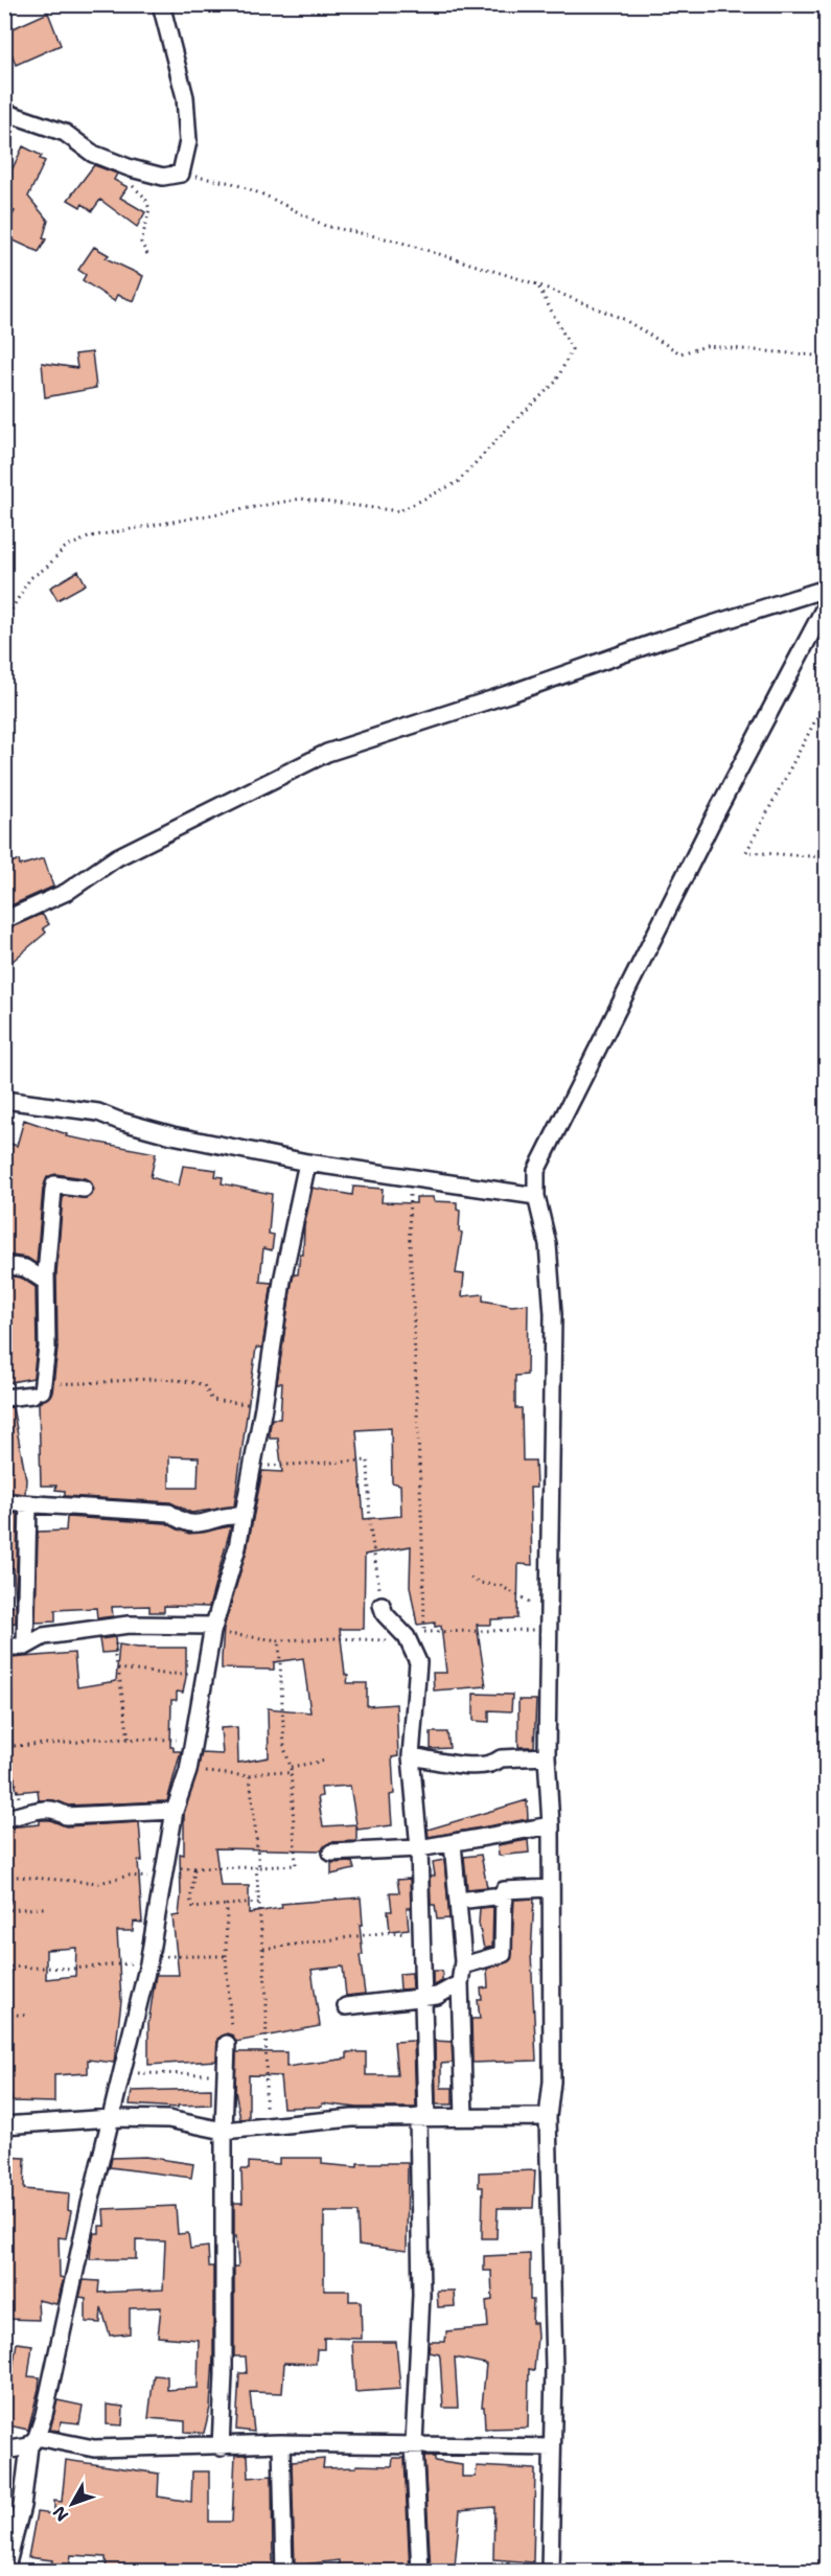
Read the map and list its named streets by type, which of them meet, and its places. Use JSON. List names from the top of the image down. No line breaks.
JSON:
{"north":"bottom left"}
